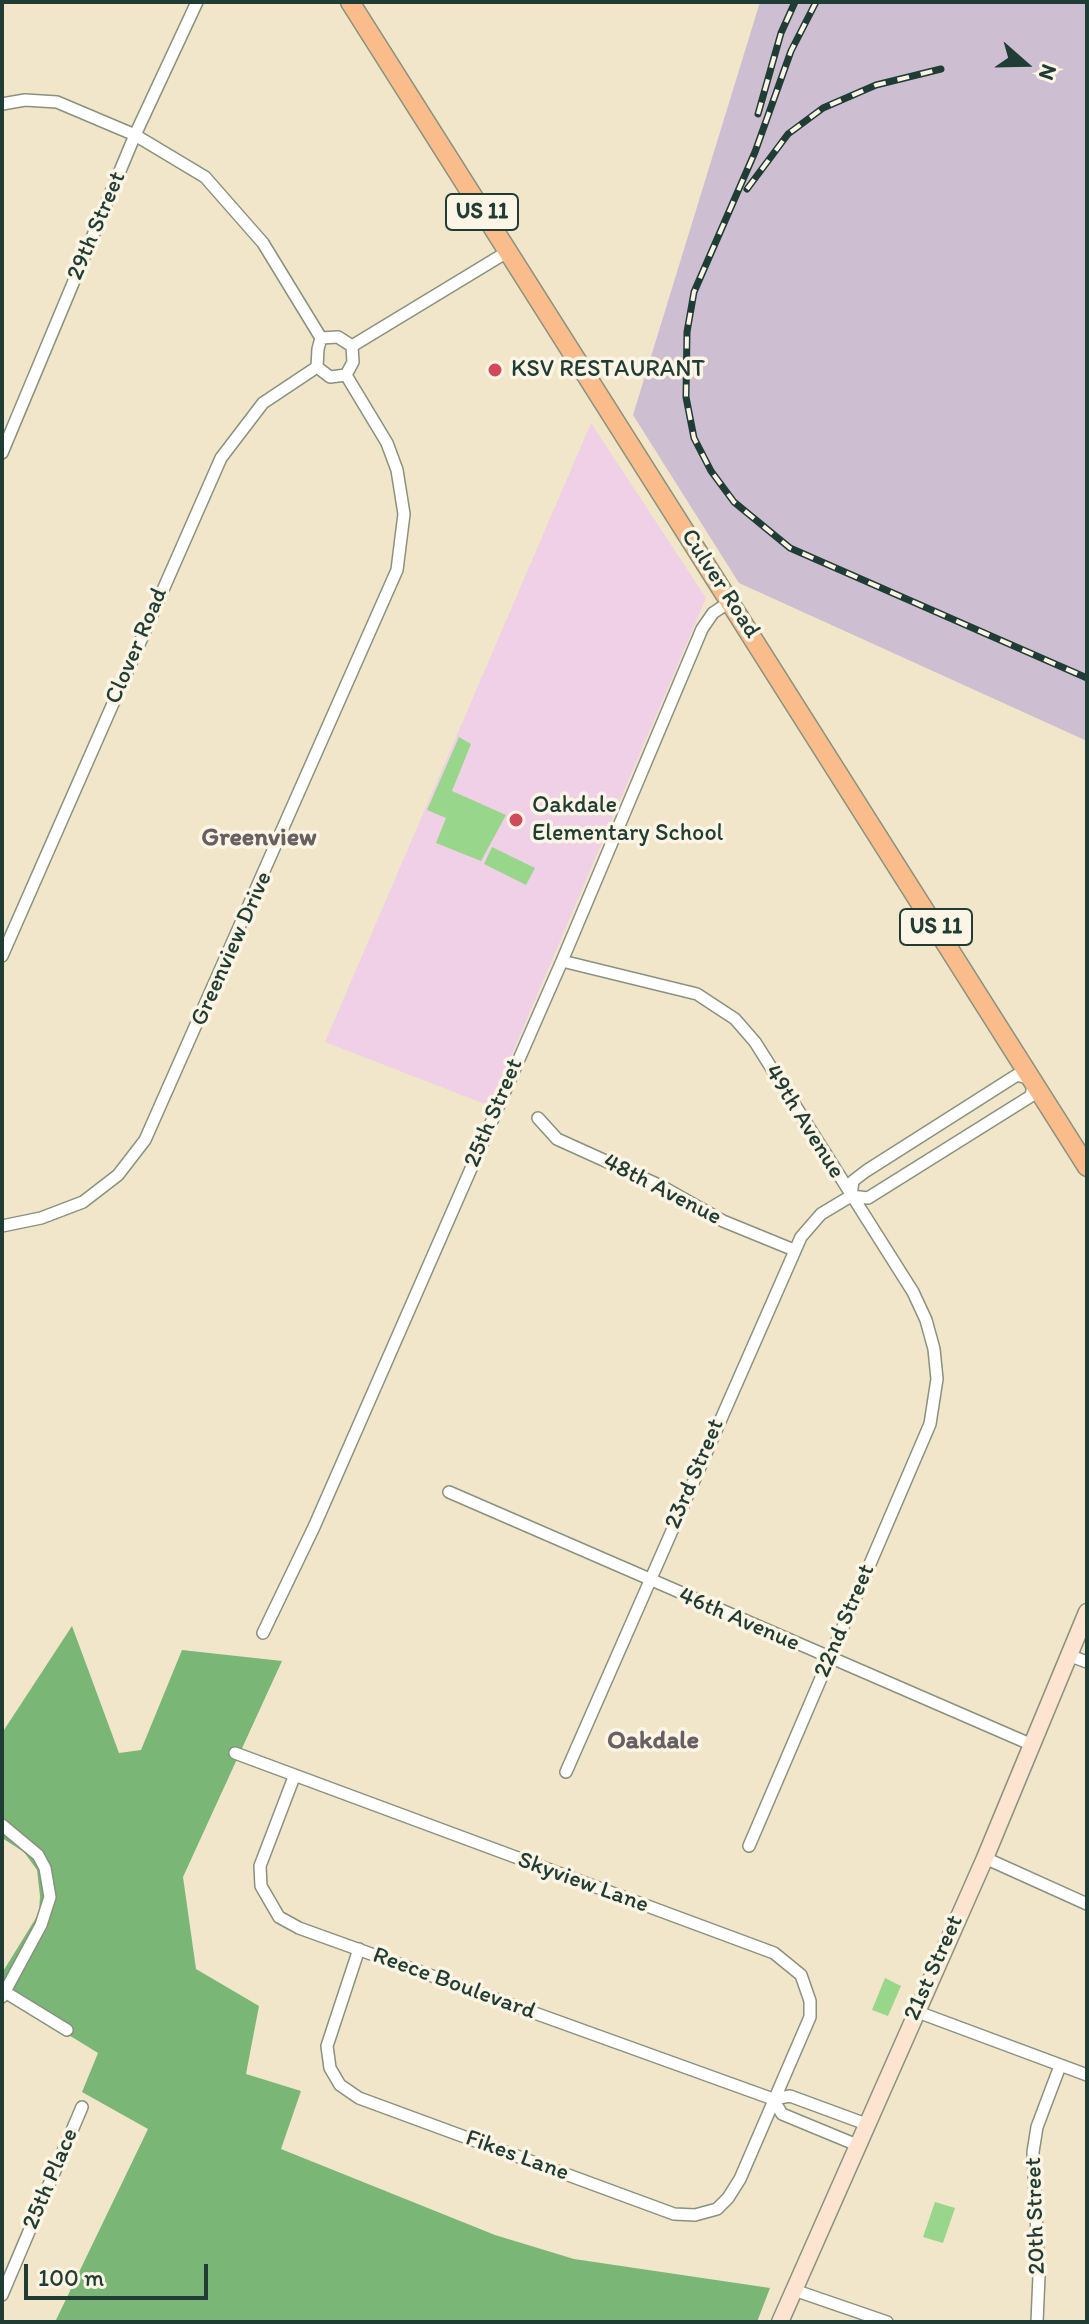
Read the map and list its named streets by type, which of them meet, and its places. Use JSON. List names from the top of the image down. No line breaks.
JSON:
{"streets":{"main road":["US 11","Culver Road"],"street":["29th Street","Clover Road","Greenview Drive","25th Street","49th Avenue","48th Avenue","23rd Street","46th Avenue","22nd Street","Skyview Lane","21st Street","Reece Boulevard","Fikes Lane","25th Place","20th Street"]},"crossings":[["Culver Road","25th Street"],["Culver Road","23rd Street"],["Clover Road","Greenview Drive"],["25th Street","49th Avenue"],["49th Avenue","23rd Street"],["49th Avenue","22nd Street"],["48th Avenue","23rd Street"],["23rd Street","46th Avenue"],["46th Avenue","22nd Street"],["46th Avenue","21st Street"],["Skyview Lane","Reece Boulevard"],["Skyview Lane","Fikes Lane"],["21st Street","Reece Boulevard"],["Reece Boulevard","Fikes Lane"]],"districts":["Greenview","Oakdale"],"places":["KSV RESTAURANT","Oakdale Elementary School"],"scale_bar":"100 m","north":"right"}
